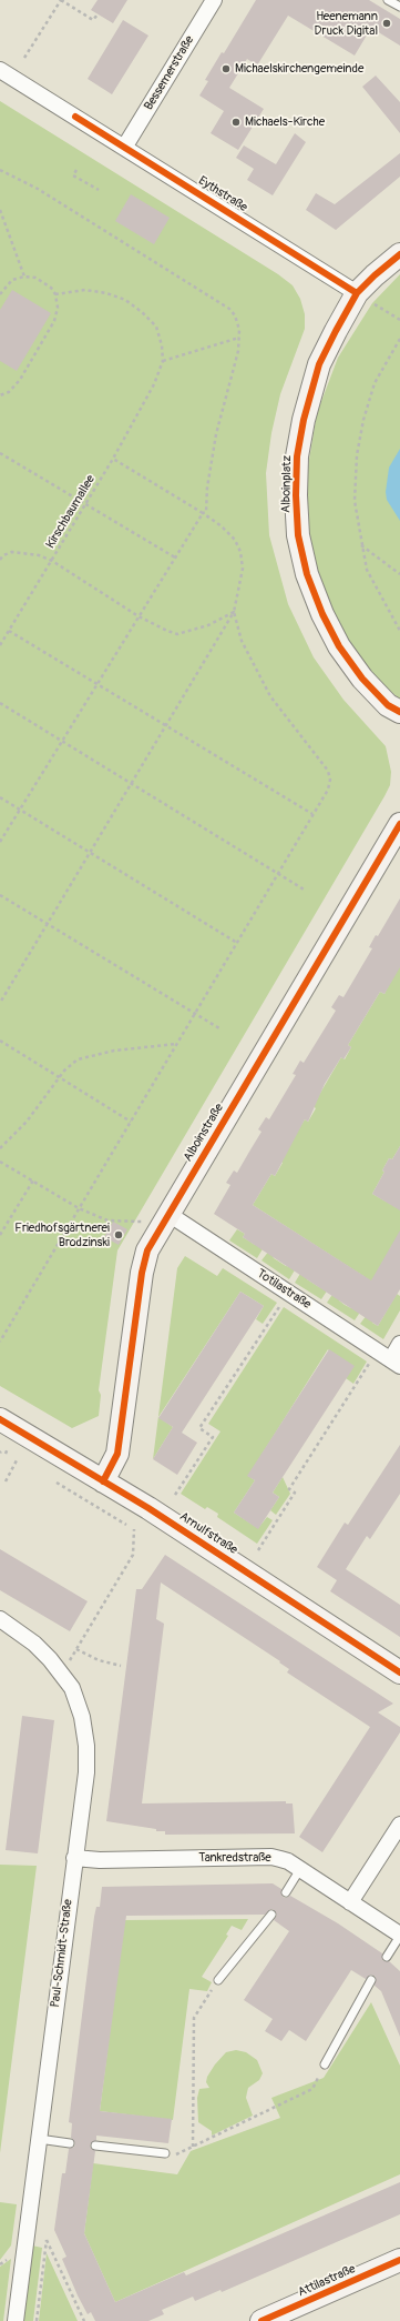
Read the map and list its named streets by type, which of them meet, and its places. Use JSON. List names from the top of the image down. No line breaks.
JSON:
{"streets":{"street":["Bessemerstraße","Eythstraße","Alboinplatz","Alboinstraße","Totilastraße","Arnulfstraße","Tankredstraße","Paul-Schmidt-Straße","Attilastraße"],"path":["Kirschbaumallee"]},"crossings":[["Bessemerstraße","Eythstraße"],["Eythstraße","Alboinplatz"],["Alboinstraße","Totilastraße"],["Alboinstraße","Arnulfstraße"],["Tankredstraße","Paul-Schmidt-Straße"]],"places":["Heenemann Druck Digital","Michaelskirchengemeinde","Michaels-Kirche","Friedhofsgärtnerei Brodzinski"]}
